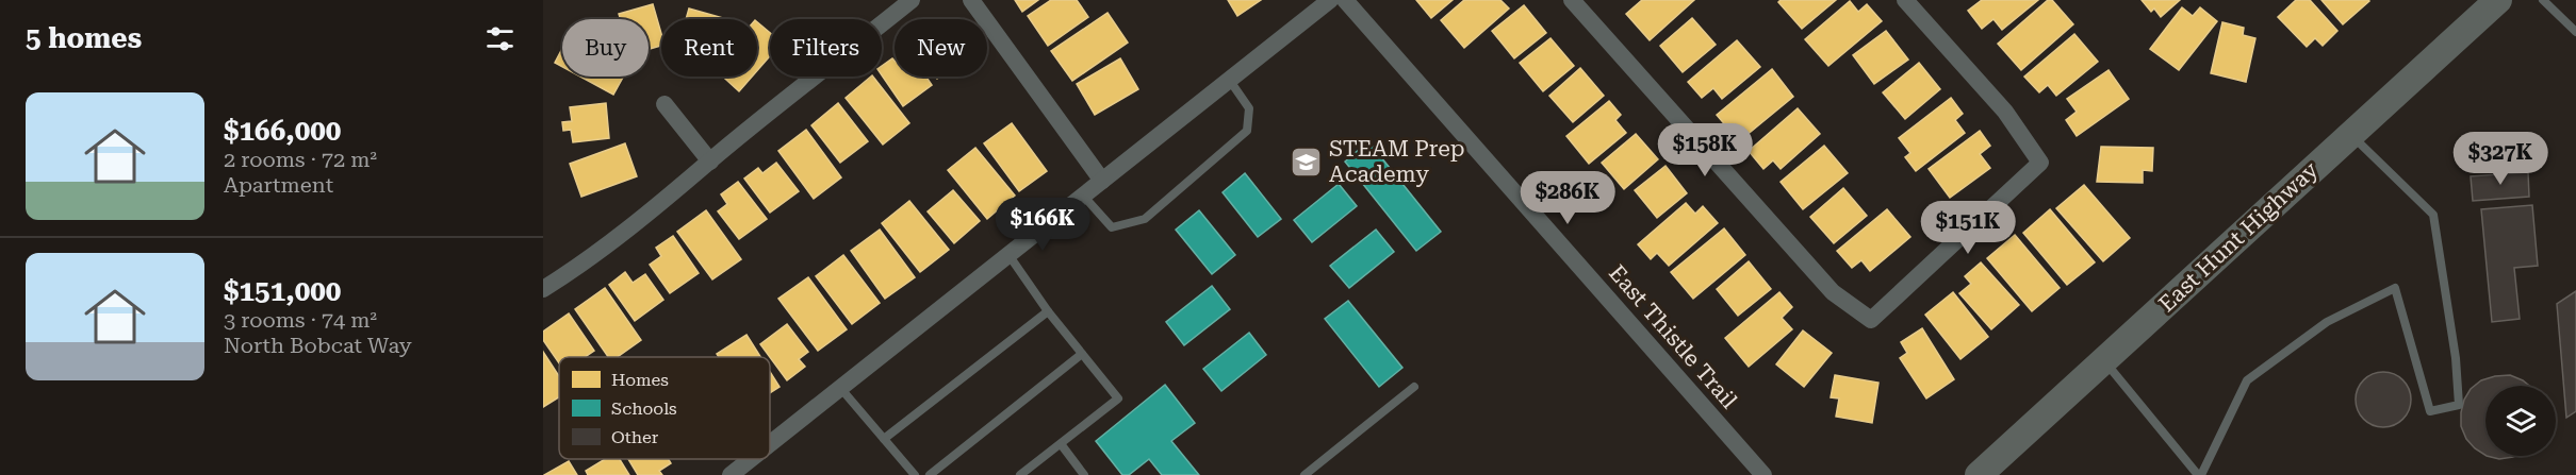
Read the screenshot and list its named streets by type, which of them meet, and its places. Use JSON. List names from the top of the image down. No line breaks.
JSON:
{"streets":{"main road":["East Hunt Highway"],"street":["East Thistle Trail"]},"places":{"school or university":["STEAM Prep Academy"]},"legend":["Homes","Schools","Other"],"page":{"heading":"5 homes","chip":["Buy","Rent","Filters","New"],"list":[{"name":"$166,000","note":"2 rooms · 72 m² · Apartment"},{"name":"$151,000","note":"3 rooms · 74 m² · North Bobcat Way"}],"price":["$158K","$327K","$286K","$166K","$151K"]}}
